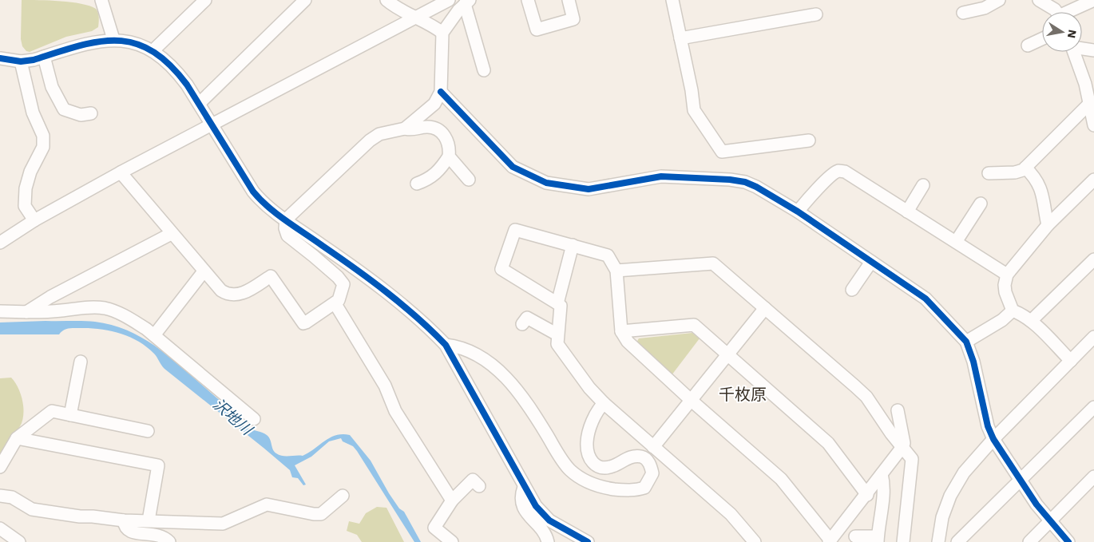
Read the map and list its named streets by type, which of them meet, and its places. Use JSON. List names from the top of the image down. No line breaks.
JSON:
{"districts":["千枚原"],"water":["沢地川"],"north":"right"}
